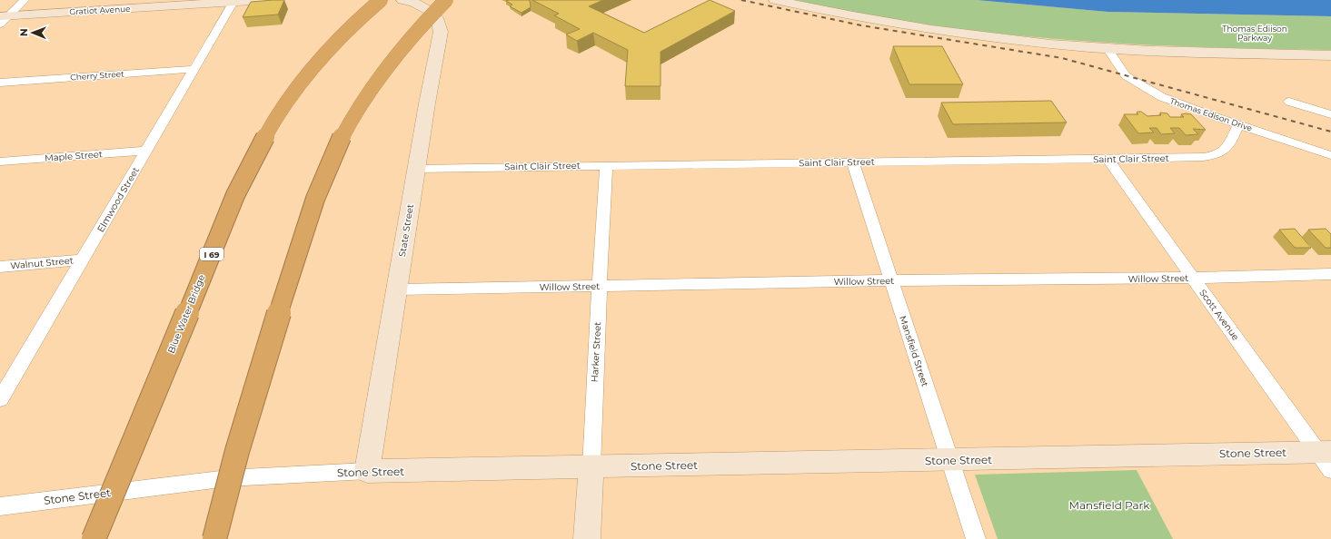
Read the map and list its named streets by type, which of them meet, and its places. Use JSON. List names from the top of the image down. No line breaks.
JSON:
{"streets":{"highway":["I 69","Blue Water Bridge"],"street":["Gratiot Avenue","Cherry Street","Thomas Edison Drive","Maple Street","Saint Clair Street","Elmwood Street","State Street","Walnut Street","Willow Street","Scott Avenue","Mansfield Street","Harker Street","Stone Street"]},"crossings":[["Gratiot Avenue","Elmwood Street"],["Cherry Street","Elmwood Street"],["Thomas Edison Drive","Saint Clair Street"],["Maple Street","Elmwood Street"],["Saint Clair Street","State Street"],["Saint Clair Street","Scott Avenue"],["Saint Clair Street","Mansfield Street"],["Saint Clair Street","Harker Street"],["Elmwood Street","Walnut Street"],["State Street","Willow Street"],["State Street","Stone Street"],["Willow Street","Scott Avenue"],["Willow Street","Mansfield Street"],["Willow Street","Harker Street"],["Scott Avenue","Stone Street"],["Mansfield Street","Stone Street"],["Harker Street","Stone Street"]],"parks":["Thomas Ediison Parkway","Mansfield Park"],"north":"left"}
